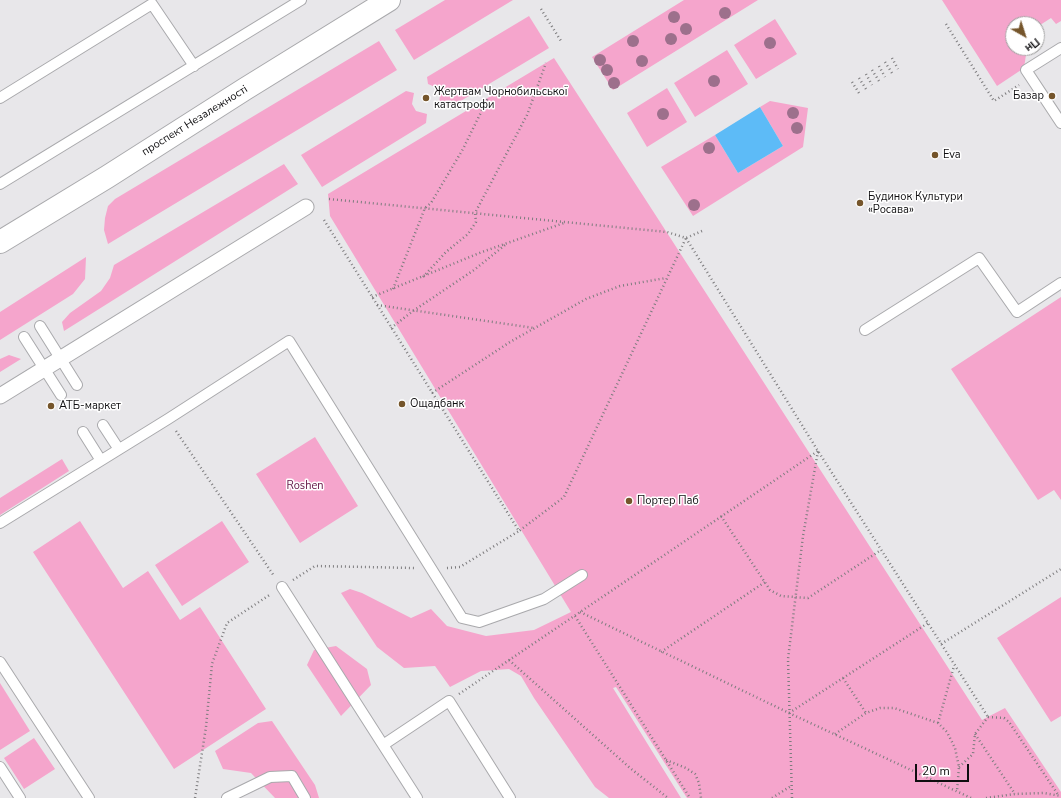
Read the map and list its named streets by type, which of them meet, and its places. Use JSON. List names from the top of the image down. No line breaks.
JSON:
{"streets":{"main road":["проспект Незалежності"]},"parks":["Roshen"],"places":["Базар","Жертвам Чорнобильської катастрофи","Eva","Будинок Культури «Росава»","Ощадбанк","АТБ-маркет","Портер Паб"],"scale_bar":"20 m","north":"bottom right"}
